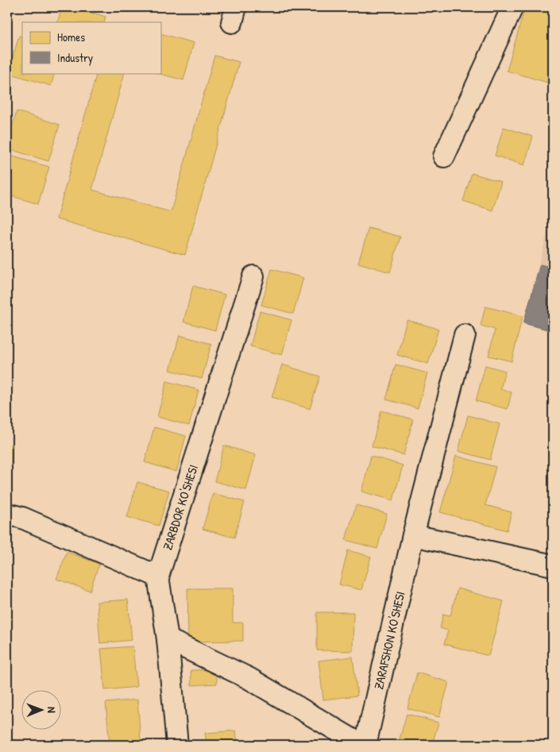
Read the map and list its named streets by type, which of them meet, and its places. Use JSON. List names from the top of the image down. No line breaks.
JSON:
{"streets":{"street":["ZARBDOR KO'SHESI","ZARAFSHON KO'SHESI"]},"legend":["Homes","Industry"],"north":"right"}
